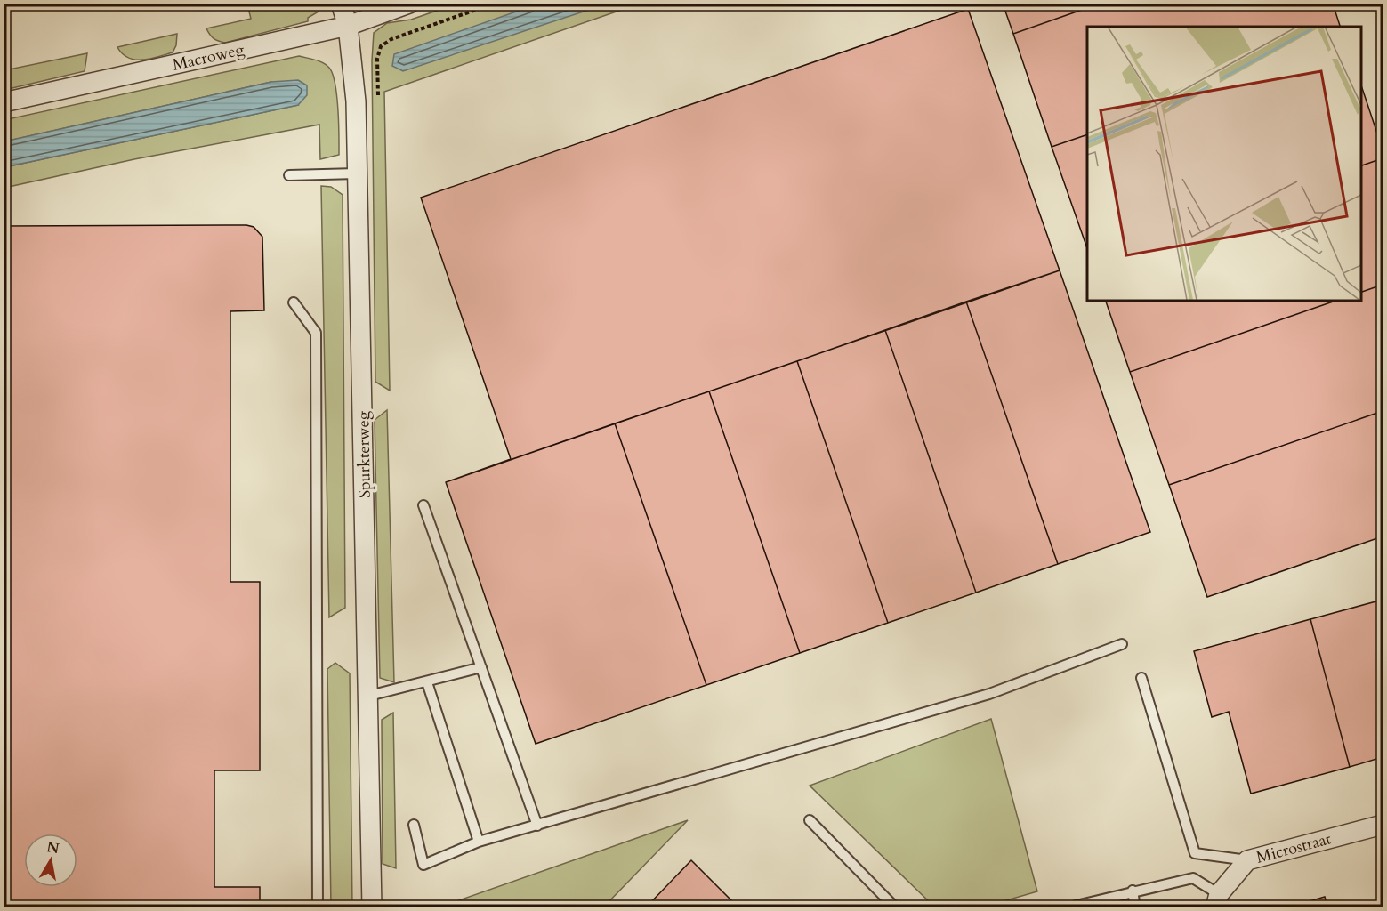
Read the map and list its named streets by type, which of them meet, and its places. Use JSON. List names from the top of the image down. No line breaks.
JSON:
{"streets":{"street":["Macroweg","Spurkterweg","Microstraat"]},"crossings":[["Macroweg","Spurkterweg"]],"north":"top"}
